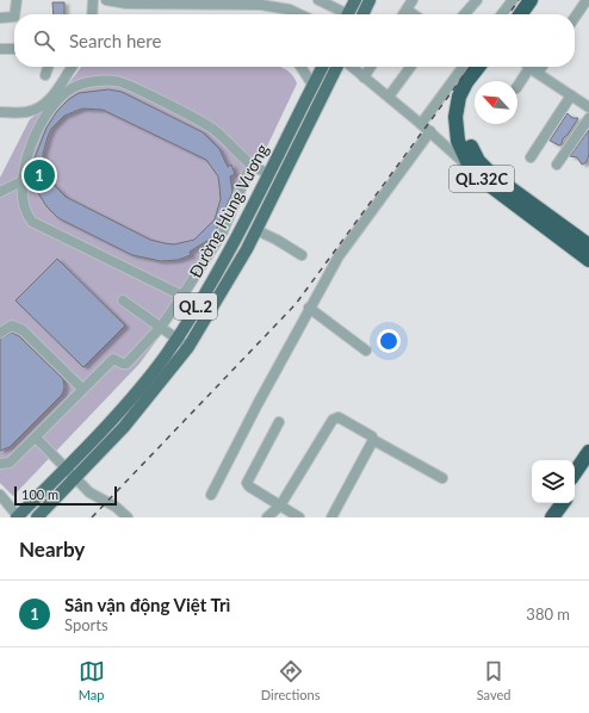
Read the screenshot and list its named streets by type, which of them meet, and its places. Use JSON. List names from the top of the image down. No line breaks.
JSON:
{"streets":{"highway":["QL.32C"],"main road":["Đường Hùng Vương","QL.2"]},"scale_bar":"100 m","north":"top left","page":{"search":"Search here","pins":"1","scale":"100 m","heading":"Nearby","list":[{"mark":"1","name":"Sân vận động Việt Trì","note":"Sports","value":"380 m"}],"nav":["Map","Directions","Saved"]}}
